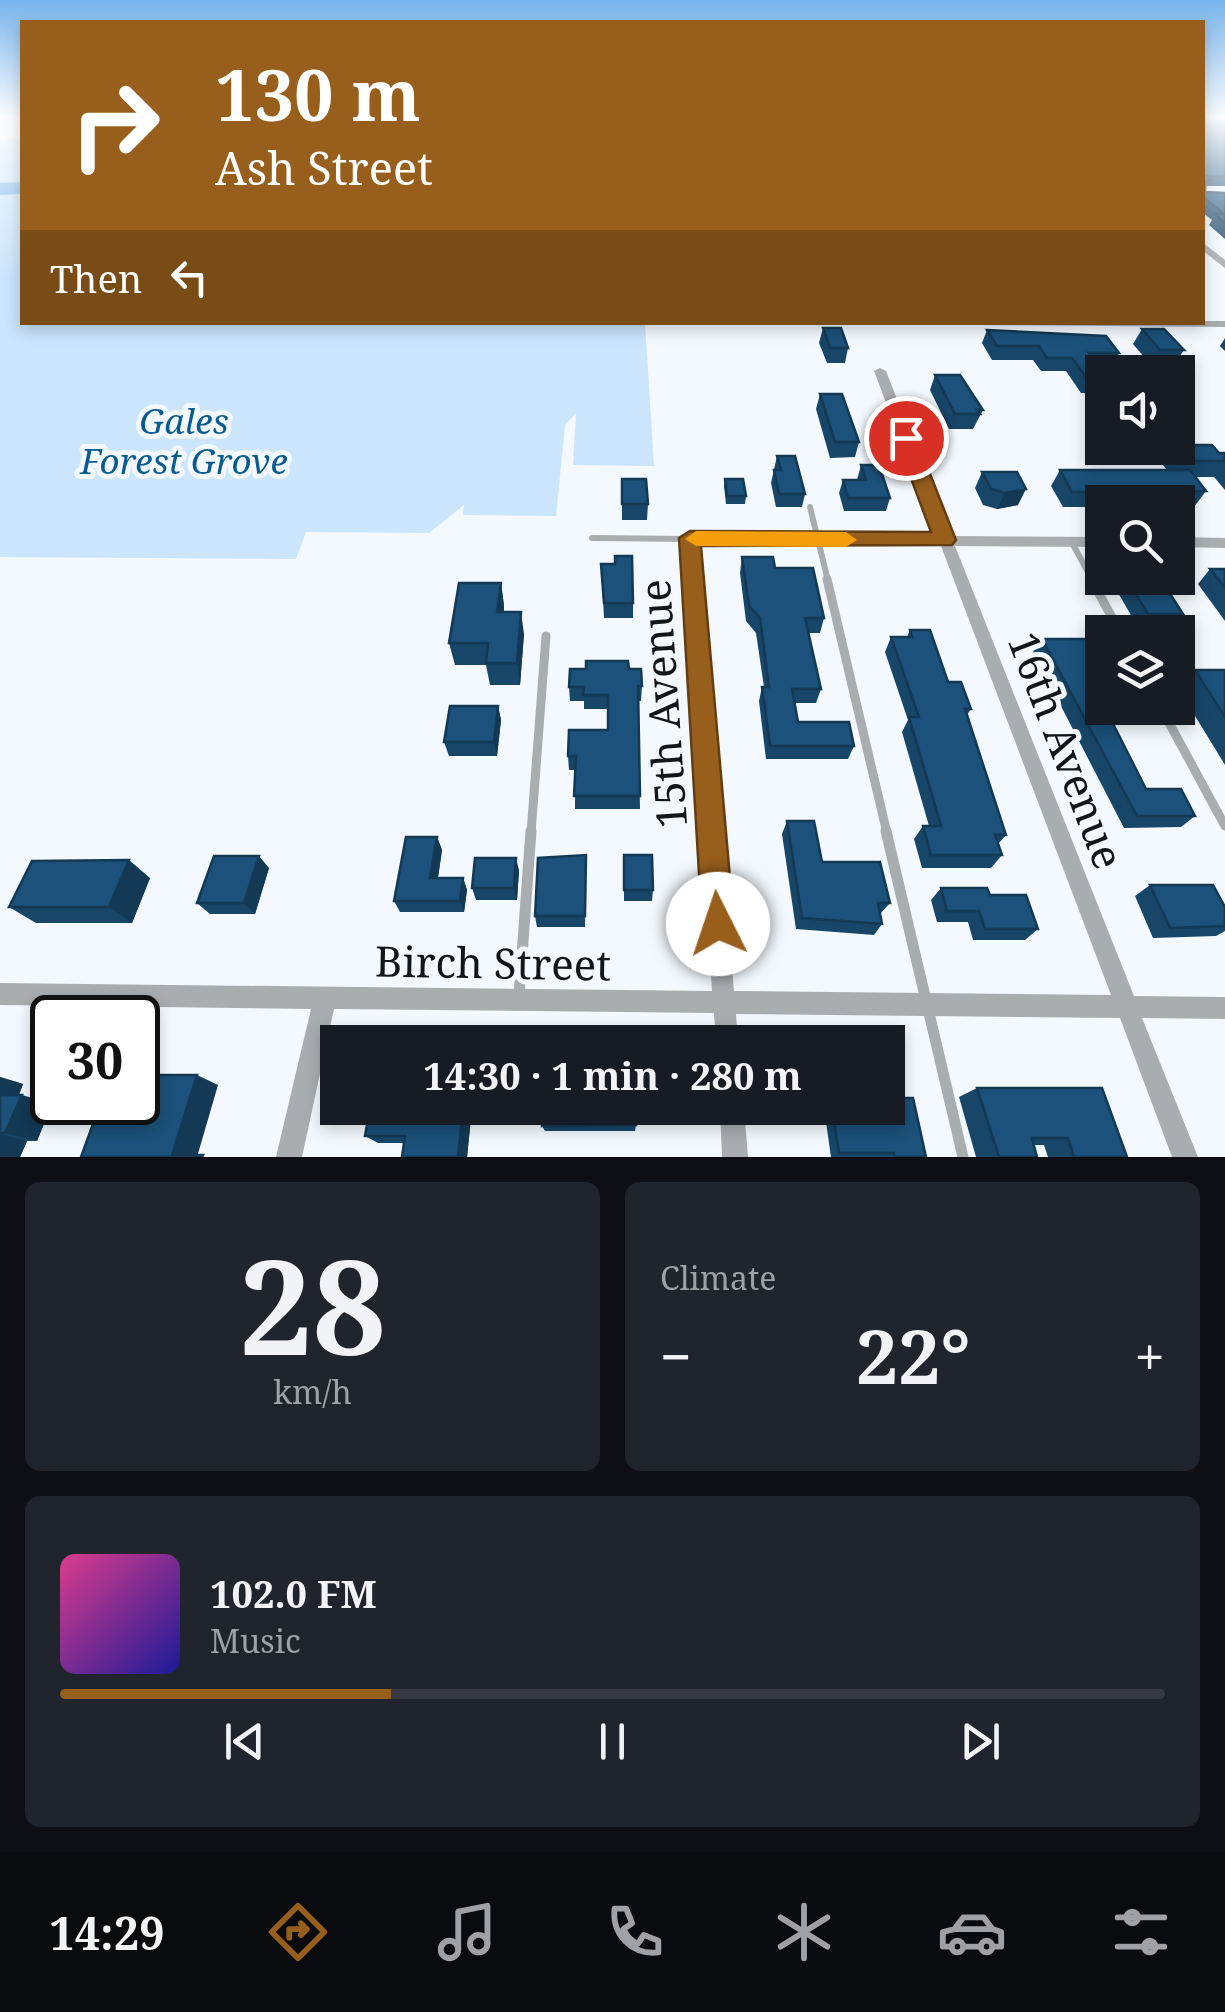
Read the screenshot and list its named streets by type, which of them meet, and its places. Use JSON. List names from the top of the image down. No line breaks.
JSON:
{"streets":{"street":["15th Avenue","16th Avenue","Birch Street"]},"crossings":[["15th Avenue","Birch Street"],["16th Avenue","Birch Street"]],"parks":["Gales Forest Grove"],"page":{"turn":["130 m","Ash Street"],"then":"Then","limit":"30","trip":"14:30 · 1 min · 280 m","tile":[["28","km/h"],"Climate"],"heat":["−","22°","+"],"song":["102.0 FM","Music"],"tabs":"14:29"}}
